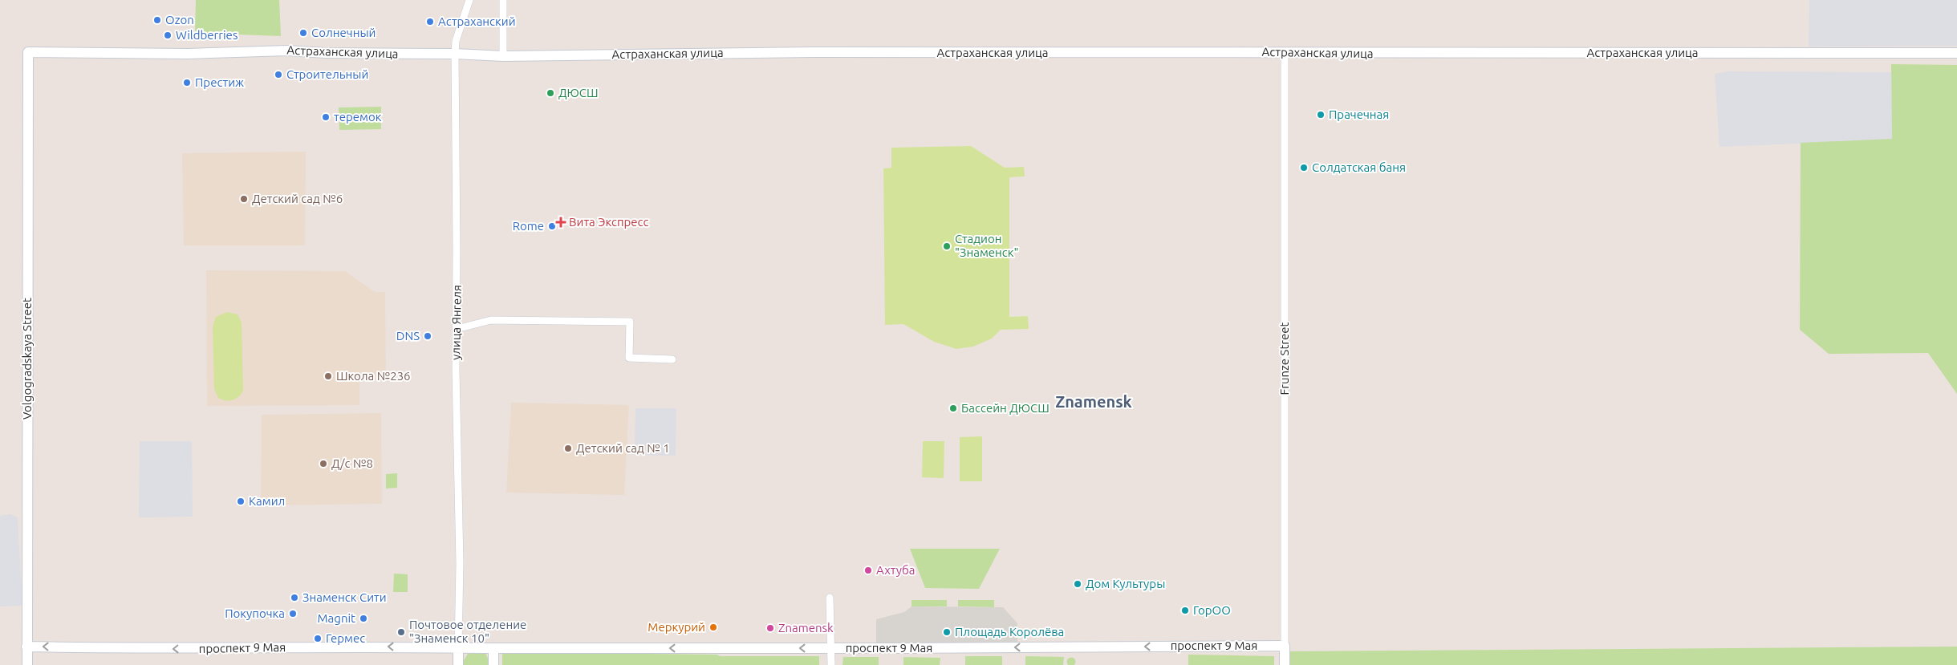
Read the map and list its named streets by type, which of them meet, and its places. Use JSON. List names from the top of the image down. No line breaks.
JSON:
{"streets":{"street":["Астраханская улица","улица Янгеля","Volgogradskaya Street","Frunze Street","проспект 9 Мая"]},"crossings":[["Астраханская улица","улица Янгеля"],["Астраханская улица","Volgogradskaya Street"],["Астраханская улица","Frunze Street"],["улица Янгеля","проспект 9 Мая"],["Volgogradskaya Street","проспект 9 Мая"],["Frunze Street","проспект 9 Мая"]],"one_way":["проспект 9 Мая"],"districts":["Znamensk"],"places":{"other":["Ozon","Астраханский","Солнечный","Wildberries","Строительный","Престиж","ДЮСШ","Прачечная","теремок","Солдатская баня","Детский сад №6","Rome","Стадион \"Знаменск\"","DNS","Школа №236","Бассейн ДЮСШ","Детский сад № 1","Д/с №8","Камил","Ахтуба","Дом Культуры","Знаменск Сити","ГорОО","Покупочка","Magnit","Меркурий","Znamensk","Почтовое отделение \"Знаменск 10\"","Площадь Королёва","Гермес"],"health":["Вита Экспресс"]}}
